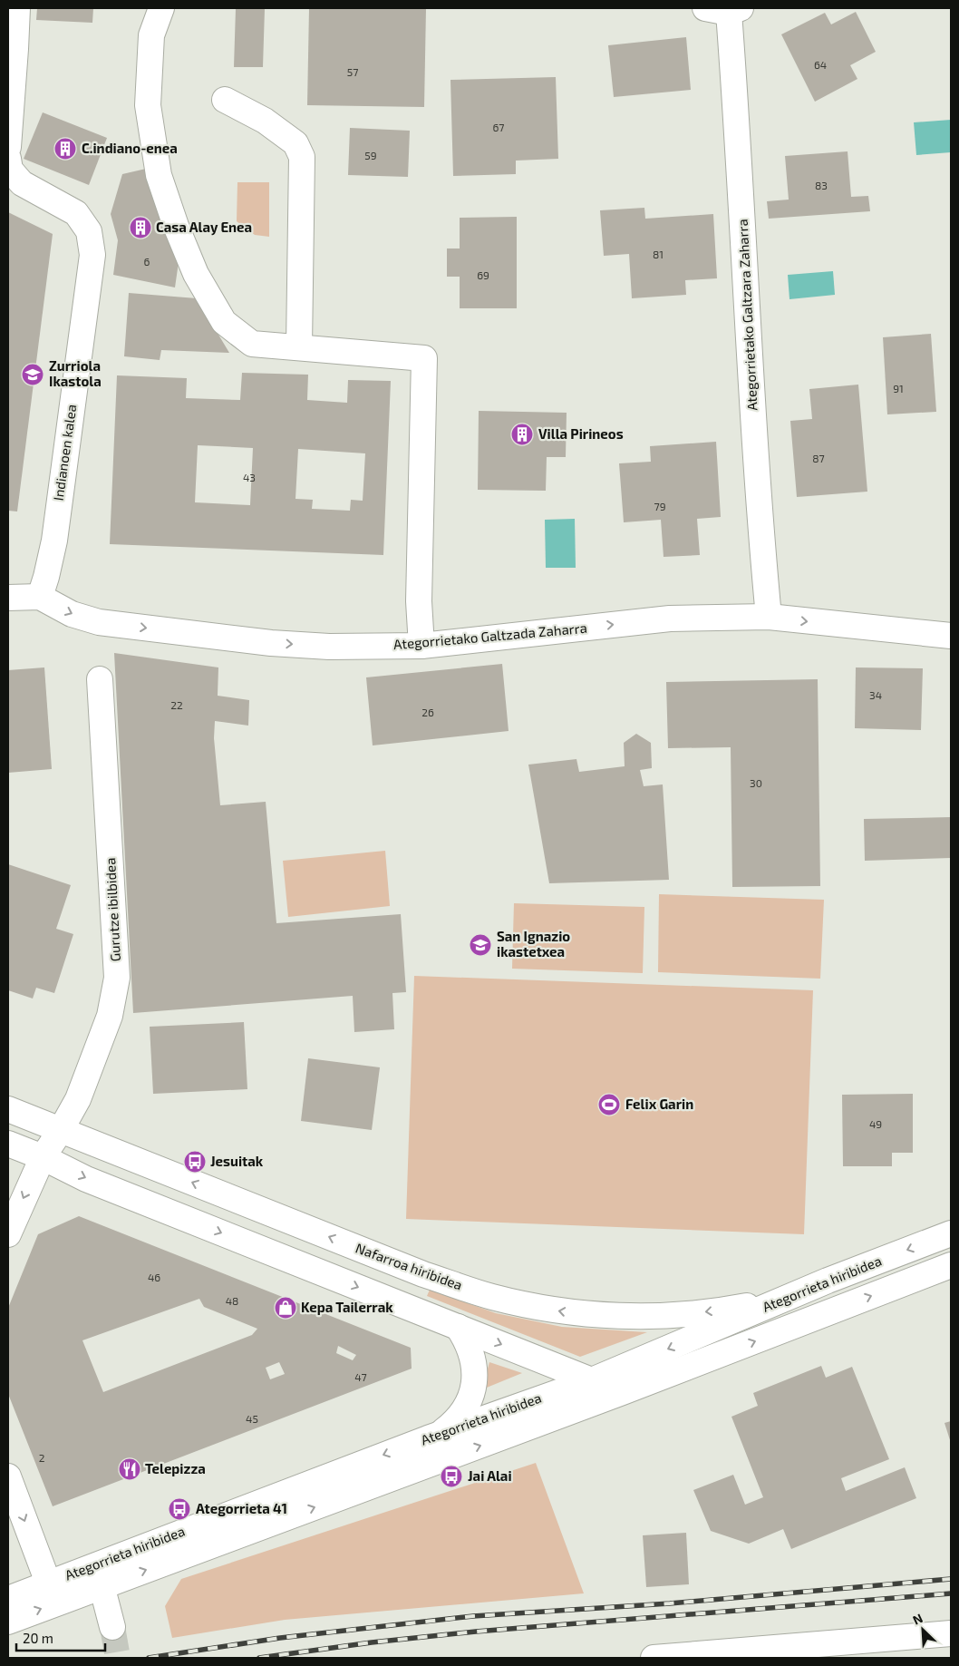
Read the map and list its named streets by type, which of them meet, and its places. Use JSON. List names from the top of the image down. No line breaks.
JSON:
{"streets":{"street":["Ategorrietako Galtzara Zaharra","Indianoen kalea","Ategorrietako Galtzada Zaharra","Gurutze ibilbidea","Nafarroa hiribidea","Ategorrieta hiribidea"]},"crossings":[["Ategorrietako Galtzara Zaharra","Ategorrietako Galtzada Zaharra"],["Indianoen kalea","Ategorrietako Galtzada Zaharra"],["Gurutze ibilbidea","Nafarroa hiribidea"],["Nafarroa hiribidea","Ategorrieta hiribidea"]],"one_way":["Ategorrietako Galtzada Zaharra"],"places":{"building":["C.indiano-enea","Casa Alay Enea","Villa Pirineos"],"school or university":["Zurriola Ikastola","San Ignazio ikastetxea"],"sports":["Felix Garin"],"bus stop":["Jesuitak","Jai Alai","Ategorrieta 41"],"shop":["Kepa Tailerrak"],"restaurant":["Telepizza"]},"house_numbers":["64","57","67","59","83","81","6","69","91","87","43","79","34","22","26","30","49","46","48","47","45","2"],"scale_bar":"20 m","north":"top left"}
